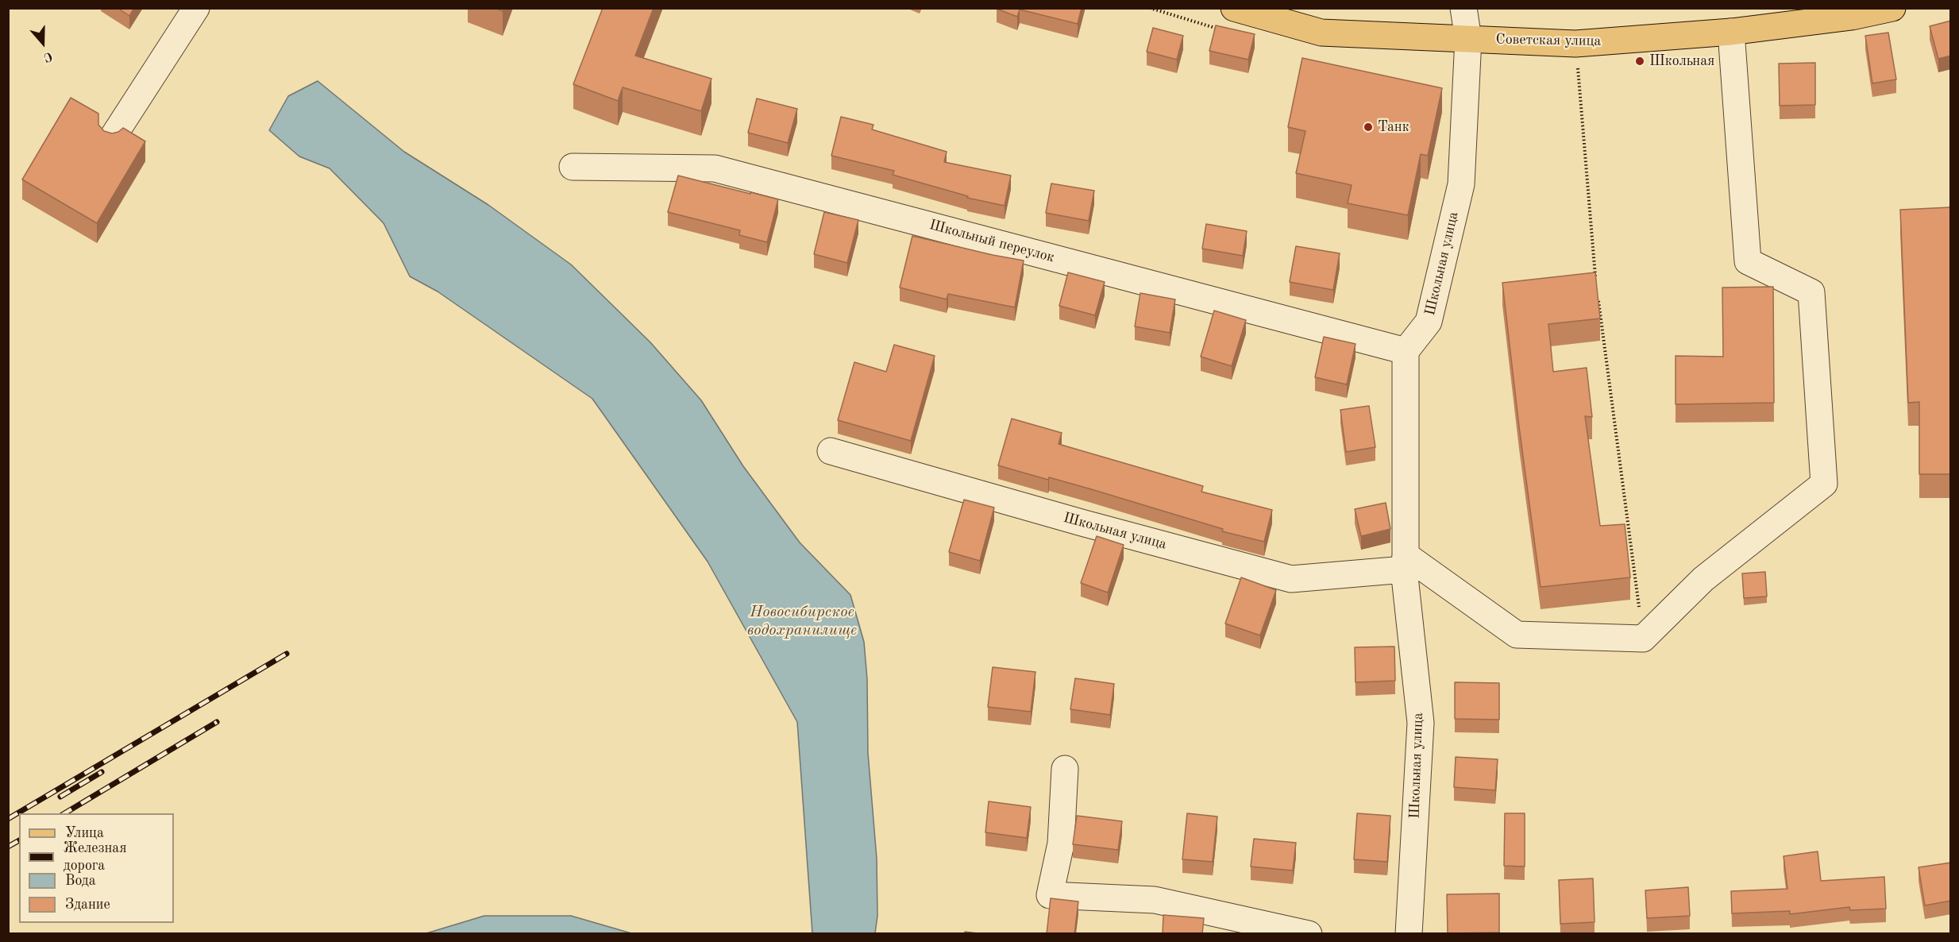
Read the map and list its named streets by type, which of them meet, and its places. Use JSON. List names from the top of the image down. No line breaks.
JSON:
{"streets":{"main road":["Советская улица"],"street":["Школьный переулок","Школьная улица"]},"crossings":[["Советская улица","Школьная улица"],["Школьный переулок","Школьная улица"]],"water":["Новосибирское водохранилище"],"places":["Школьная","Танк"],"legend":["Улица","Железная дорога","Вода","Здание"],"north":"bottom"}
